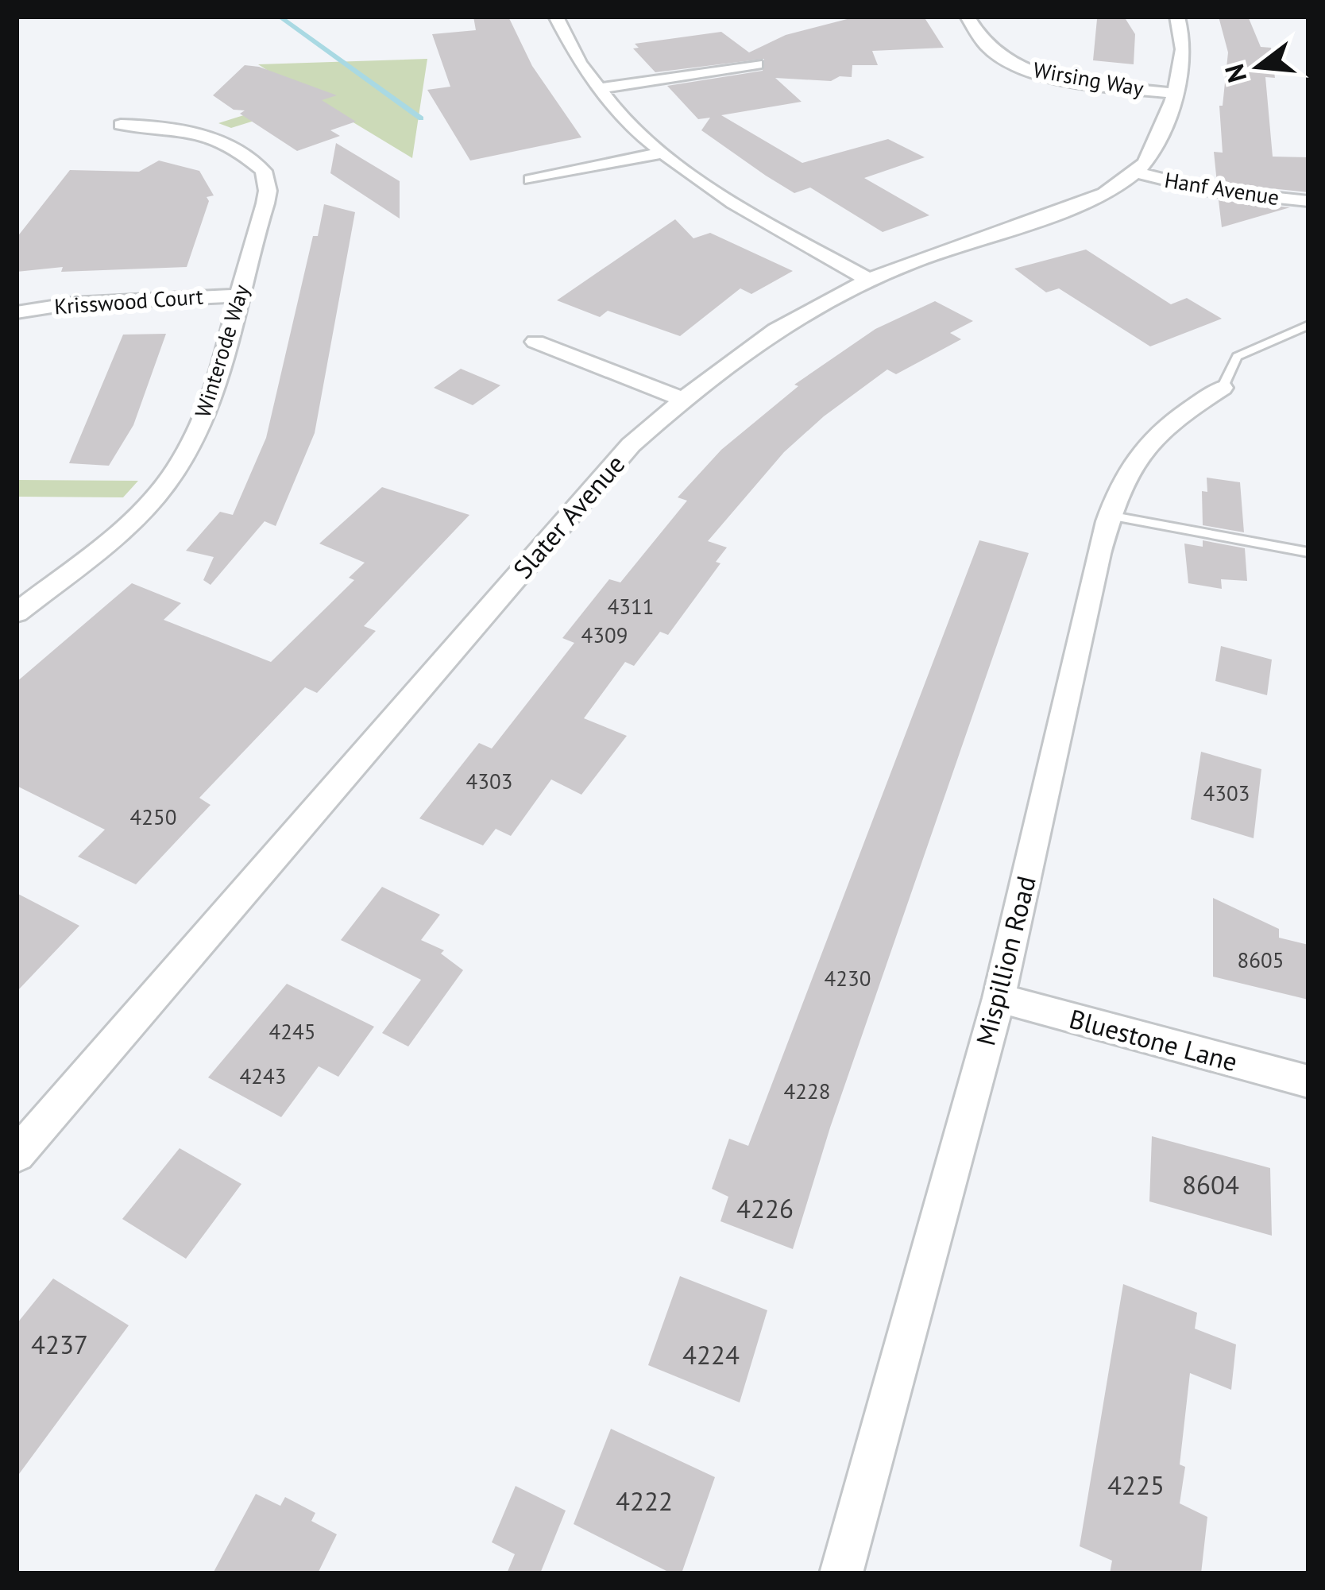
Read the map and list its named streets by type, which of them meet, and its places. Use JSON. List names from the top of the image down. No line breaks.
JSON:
{"streets":{"street":["Wirsing Way","Hanf Avenue","Krisswood Court","Winterode Way","Slater Avenue","Mispillion Road","Bluestone Lane"]},"crossings":[["Wirsing Way","Slater Avenue"],["Hanf Avenue","Slater Avenue"],["Krisswood Court","Winterode Way"],["Mispillion Road","Bluestone Lane"]],"house_numbers":["4311","4309","4303","4303","4250","8605","4230","4245","4243","4228","8604","4226","4237","4224","4225","4222"],"north":"left"}
